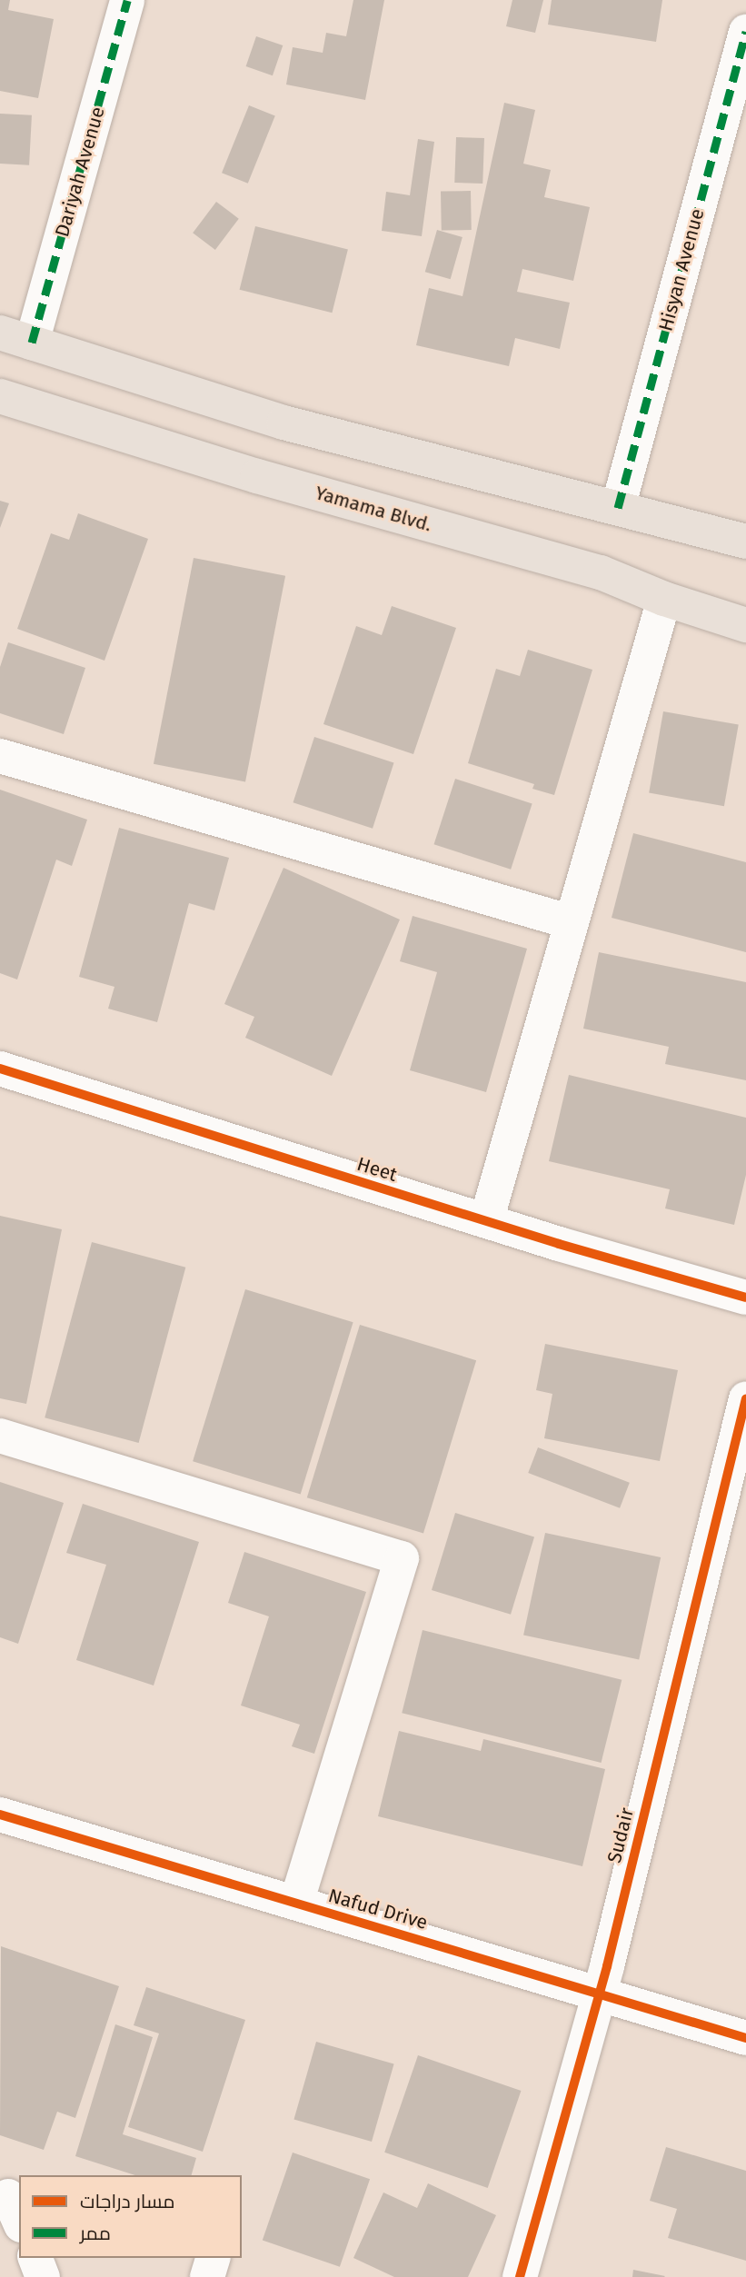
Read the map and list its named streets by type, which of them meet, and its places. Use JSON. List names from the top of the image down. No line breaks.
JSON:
{"streets":{"main road":["Yamama Blvd."],"street":["Dariyah Avenue","Hisyan Avenue","Heet","Sudair","Nafud Drive"]},"crossings":[["Sudair","Nafud Drive"]],"legend":["مسار دراجات","ممر"]}
